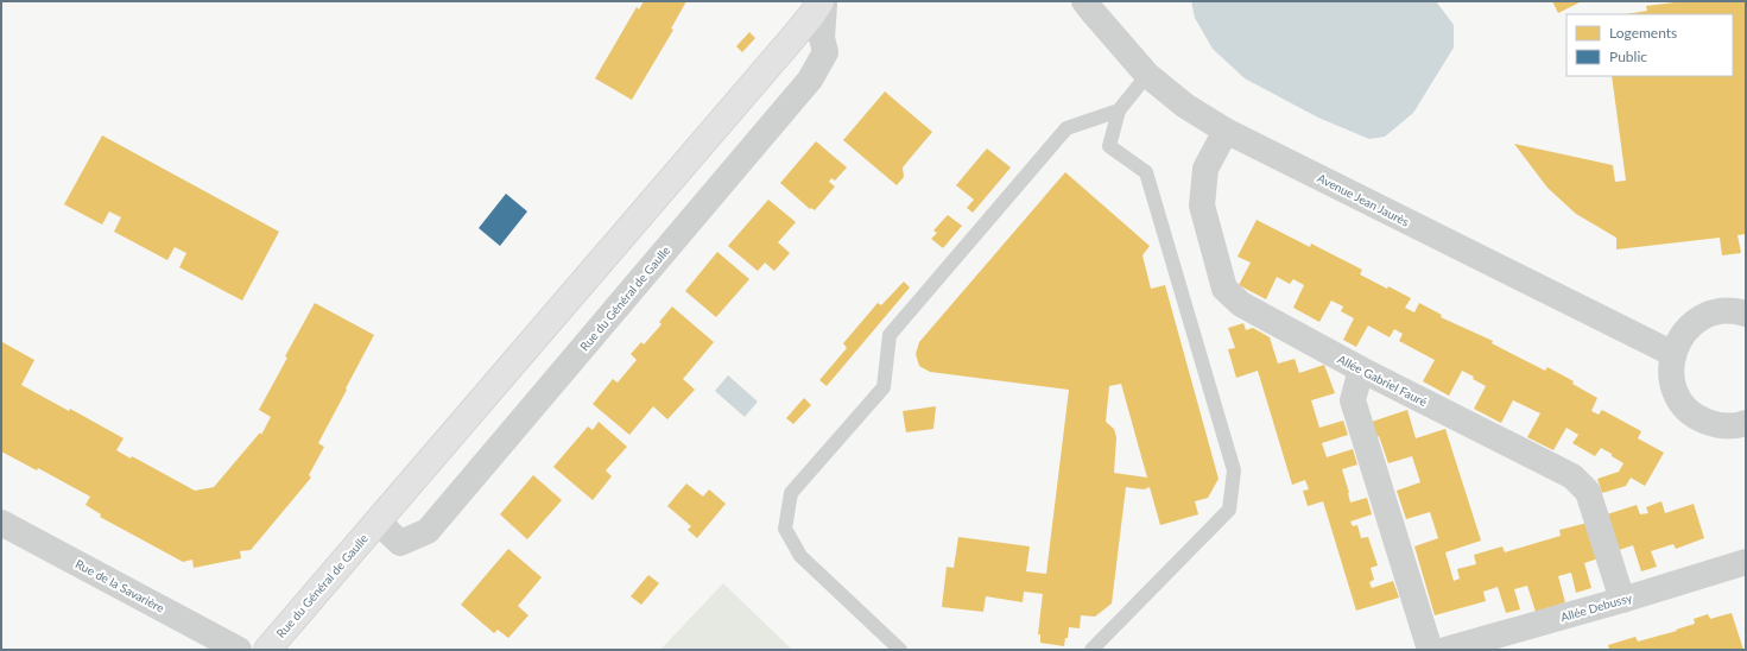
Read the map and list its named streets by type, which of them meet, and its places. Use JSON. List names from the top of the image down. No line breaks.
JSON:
{"streets":{"street":["Avenue Jean Jaurès","Rue du Général de Gaulle","Allée Gabriel Fauré","Rue de la Savarière","Allée Debussy"]},"crossings":[["Avenue Jean Jaurès","Allée Gabriel Fauré"],["Allée Gabriel Fauré","Allée Debussy"]],"legend":["Logements","Public"]}
